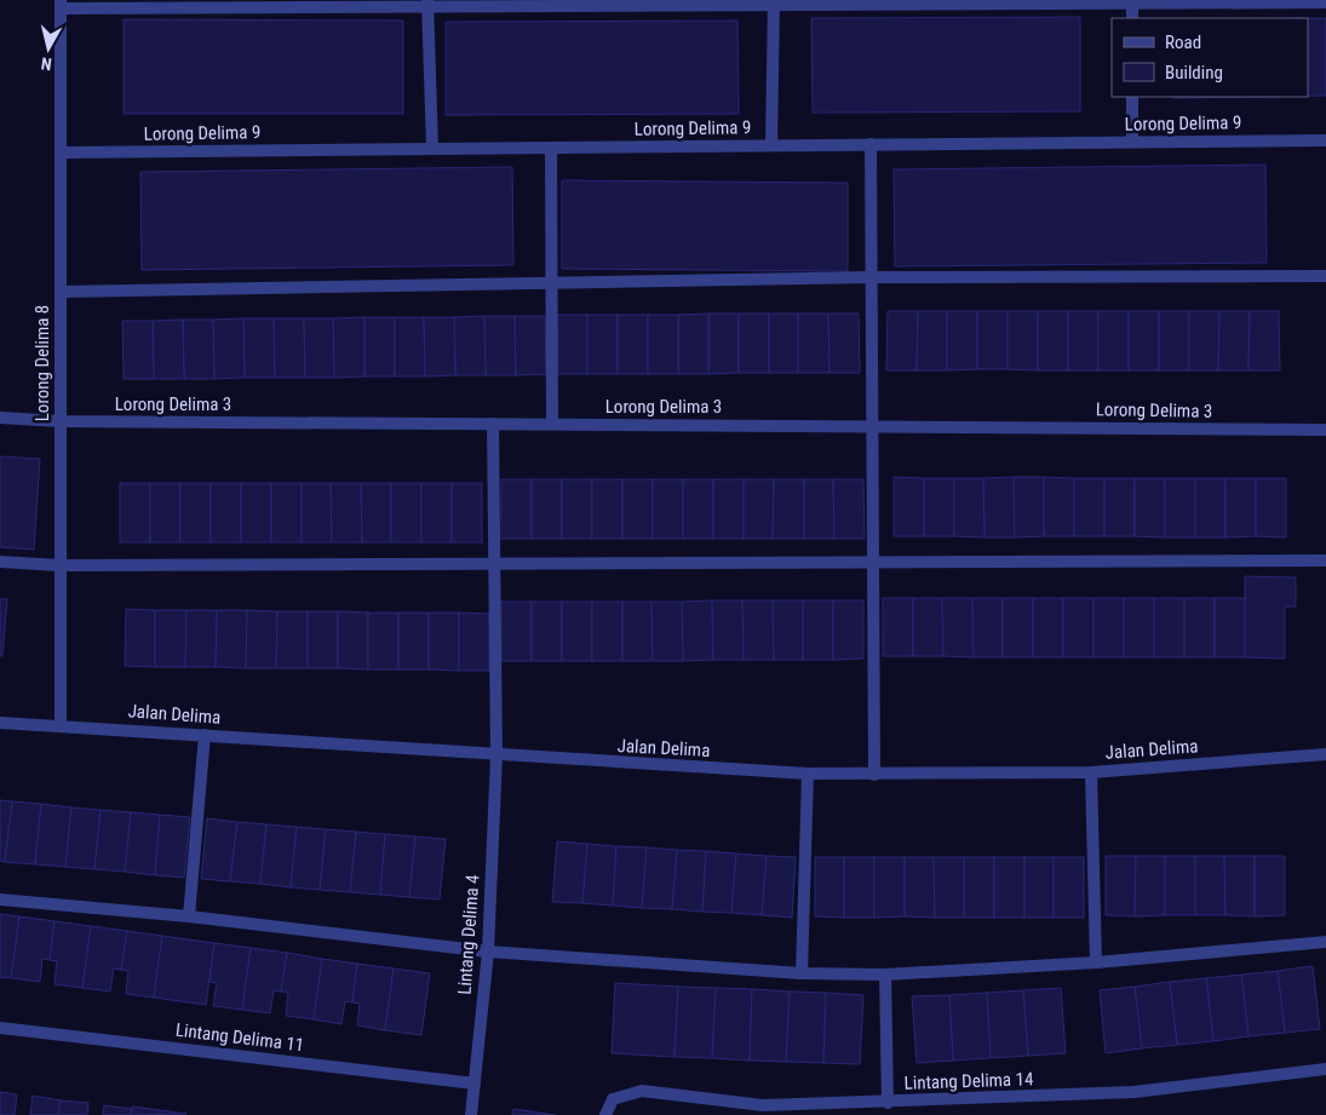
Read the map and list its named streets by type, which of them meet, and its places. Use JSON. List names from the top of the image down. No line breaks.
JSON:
{"streets":{"street":["Lorong Delima 9","Lorong Delima 8","Lorong Delima 3","Jalan Delima","Lintang Delima 4","Lintang Delima 11","Lintang Delima 14"]},"crossings":[["Lorong Delima 9","Lorong Delima 8"],["Lorong Delima 8","Lorong Delima 3"],["Lorong Delima 8","Jalan Delima"],["Lorong Delima 3","Lintang Delima 4"],["Jalan Delima","Lintang Delima 4"],["Lintang Delima 4","Lintang Delima 11"]],"legend":["Road","Building"],"north":"bottom"}
